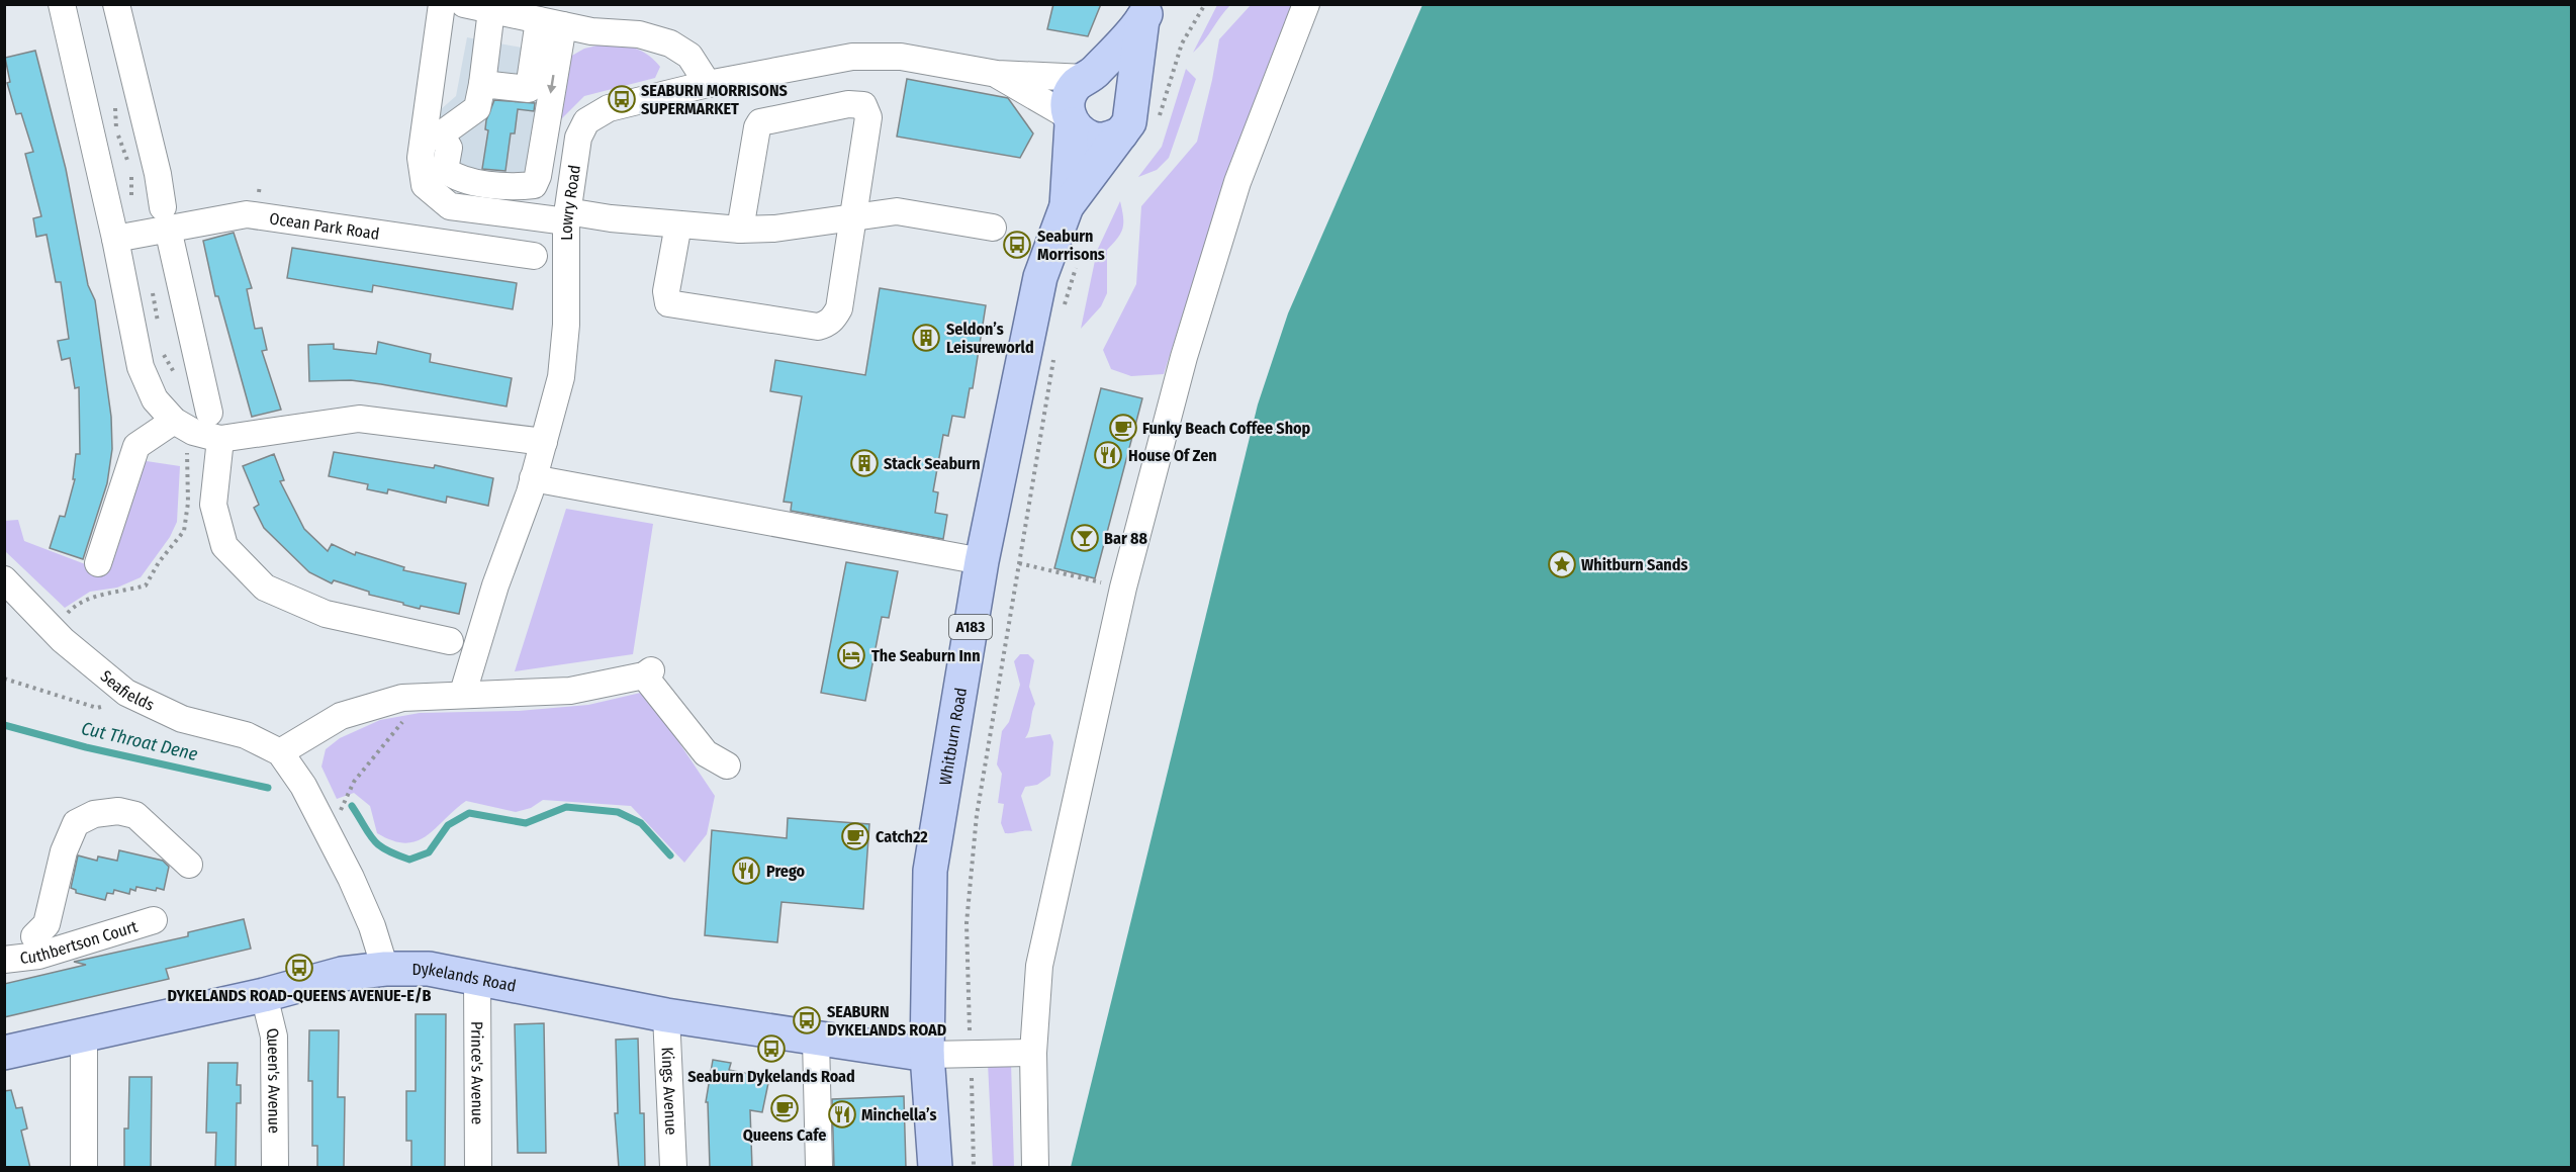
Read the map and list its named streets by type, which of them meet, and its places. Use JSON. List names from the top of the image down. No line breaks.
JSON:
{"streets":{"main road":["A183","Whitburn Road","Dykelands Road"],"street":["Lowry Road","Ocean Park Road","Seafields","Cuthbertson Court","Prince's Avenue","Queen's Avenue","Kings Avenue"]},"crossings":[["Lowry Road","A183"],["A183","Whitburn Road"],["Whitburn Road","Dykelands Road"],["Dykelands Road","Prince's Avenue"],["Dykelands Road","Queen's Avenue"],["Dykelands Road","Kings Avenue"]],"water":["Cut Throat Dene"],"places":{"bus stop":["SEABURN MORRISONS SUPERMARKET","Seaburn Morrisons","DYKELANDS ROAD-QUEENS AVENUE-E/B","SEABURN DYKELANDS ROAD","Seaburn Dykelands Road"],"building":["Seldon’s Leisureworld","Stack Seaburn"],"cafe":["Funky Beach Coffee Shop","Catch22","Queens Cafe"],"restaurant":["House Of Zen","Prego","Minchella’s"],"bar":["Bar 88"],"place":["Whitburn Sands"],"hotel":["The Seaburn Inn"]}}
